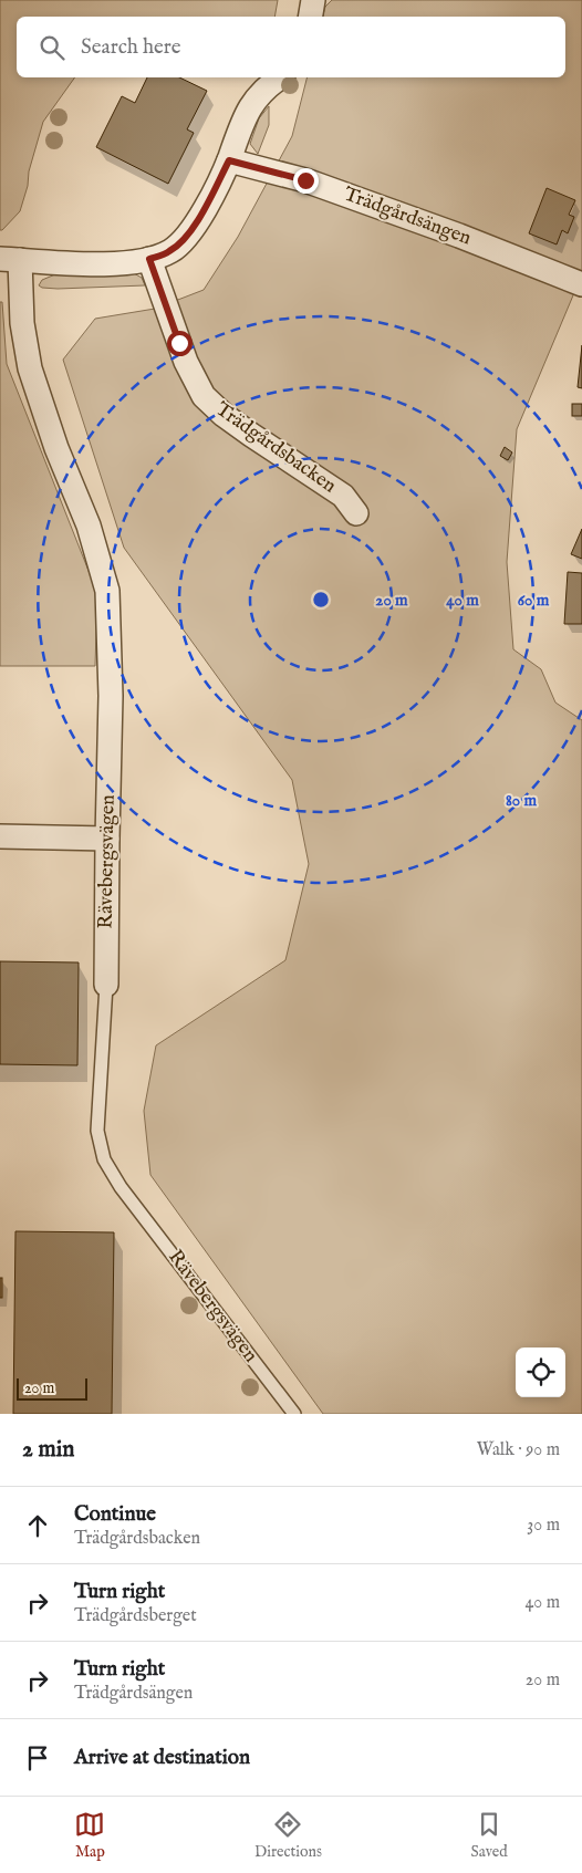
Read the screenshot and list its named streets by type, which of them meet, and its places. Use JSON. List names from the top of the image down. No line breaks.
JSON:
{"streets":{"street":["Trädgårdsängen","Trädgårdsbacken","Rävebergsvägen"]},"scale_bar":"20 m","page":{"search":"Search here","scale":"20 m","heading":["2 min","Walk · 90 m"],"list":[["Continue","Trädgårdsbacken","30 m"],["Turn right","Trädgårdsberget","40 m"],["Turn right","Trädgårdsängen","20 m"],"Arrive at destination"],"nav":["Map","Directions","Saved"]},"rings":["20 m","40 m","60 m","80 m"]}
